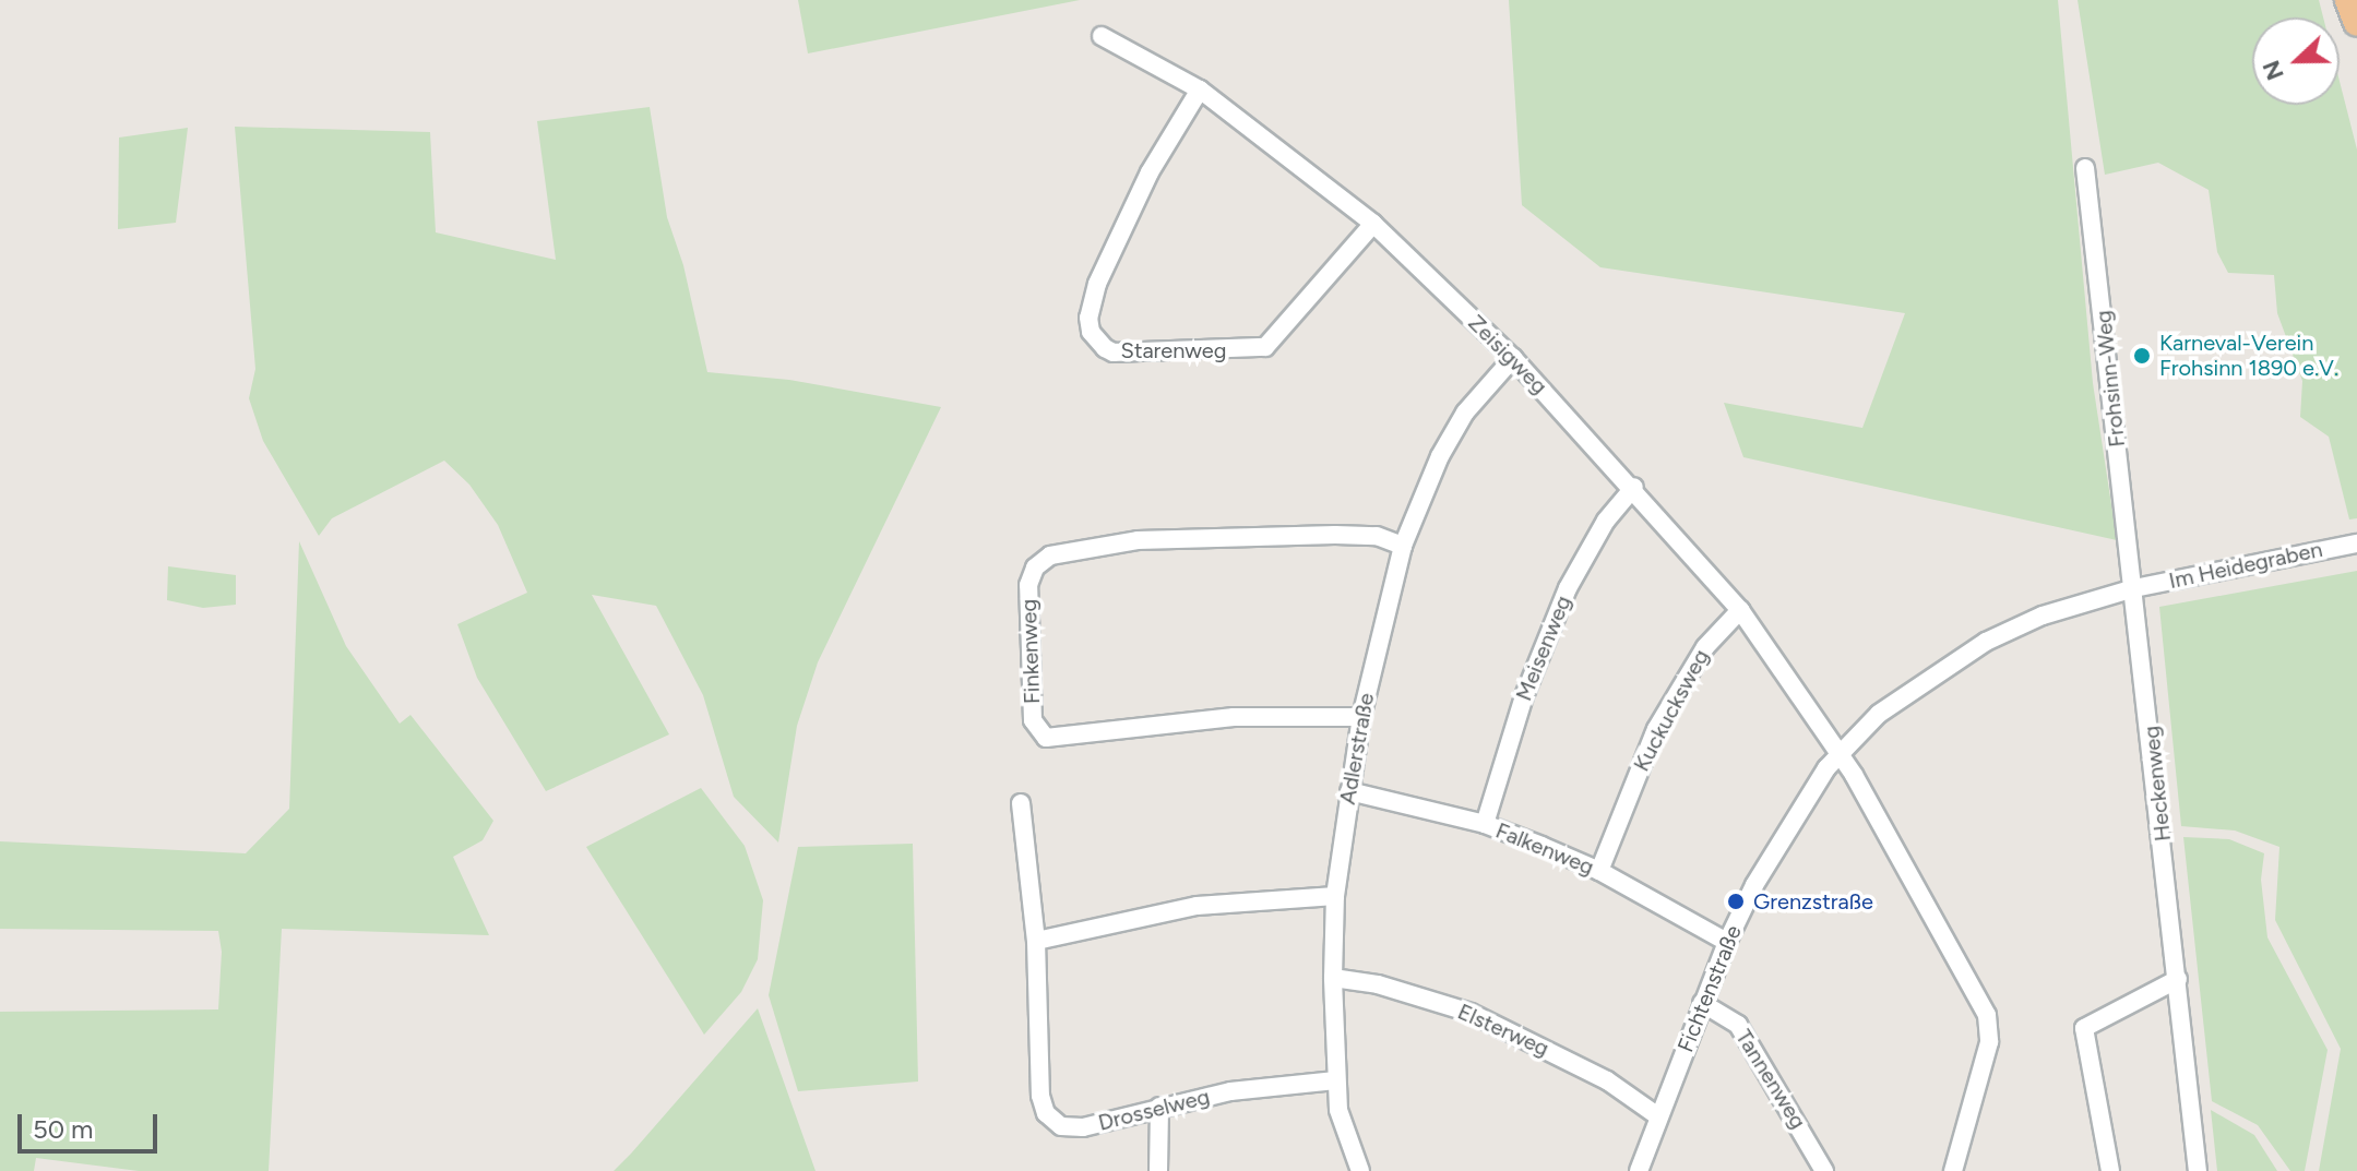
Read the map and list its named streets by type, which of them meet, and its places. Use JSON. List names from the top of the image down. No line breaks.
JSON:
{"streets":{"street":["Starenweg","Zeisigweg","Frohsinn-Weg","Im Heidegraben","Meisenweg","Finkenweg","Kuckucksweg","Adlerstraße","Heckenweg","Falkenweg","Fichtenstraße","Elsterweg","Tannenweg","Drosselweg"]},"crossings":[["Starenweg","Zeisigweg"],["Zeisigweg","Meisenweg"],["Zeisigweg","Kuckucksweg"],["Zeisigweg","Adlerstraße"],["Zeisigweg","Fichtenstraße"],["Frohsinn-Weg","Im Heidegraben"],["Frohsinn-Weg","Heckenweg"],["Frohsinn-Weg","Fichtenstraße"],["Im Heidegraben","Heckenweg"],["Im Heidegraben","Fichtenstraße"],["Meisenweg","Falkenweg"],["Finkenweg","Adlerstraße"],["Kuckucksweg","Falkenweg"],["Adlerstraße","Falkenweg"],["Adlerstraße","Elsterweg"],["Adlerstraße","Drosselweg"],["Heckenweg","Fichtenstraße"],["Falkenweg","Fichtenstraße"],["Fichtenstraße","Elsterweg"],["Fichtenstraße","Tannenweg"]],"places":["Karneval-Verein Frohsinn 1890 e.V.","Grenzstraße"],"scale_bar":"50 m","north":"left"}
